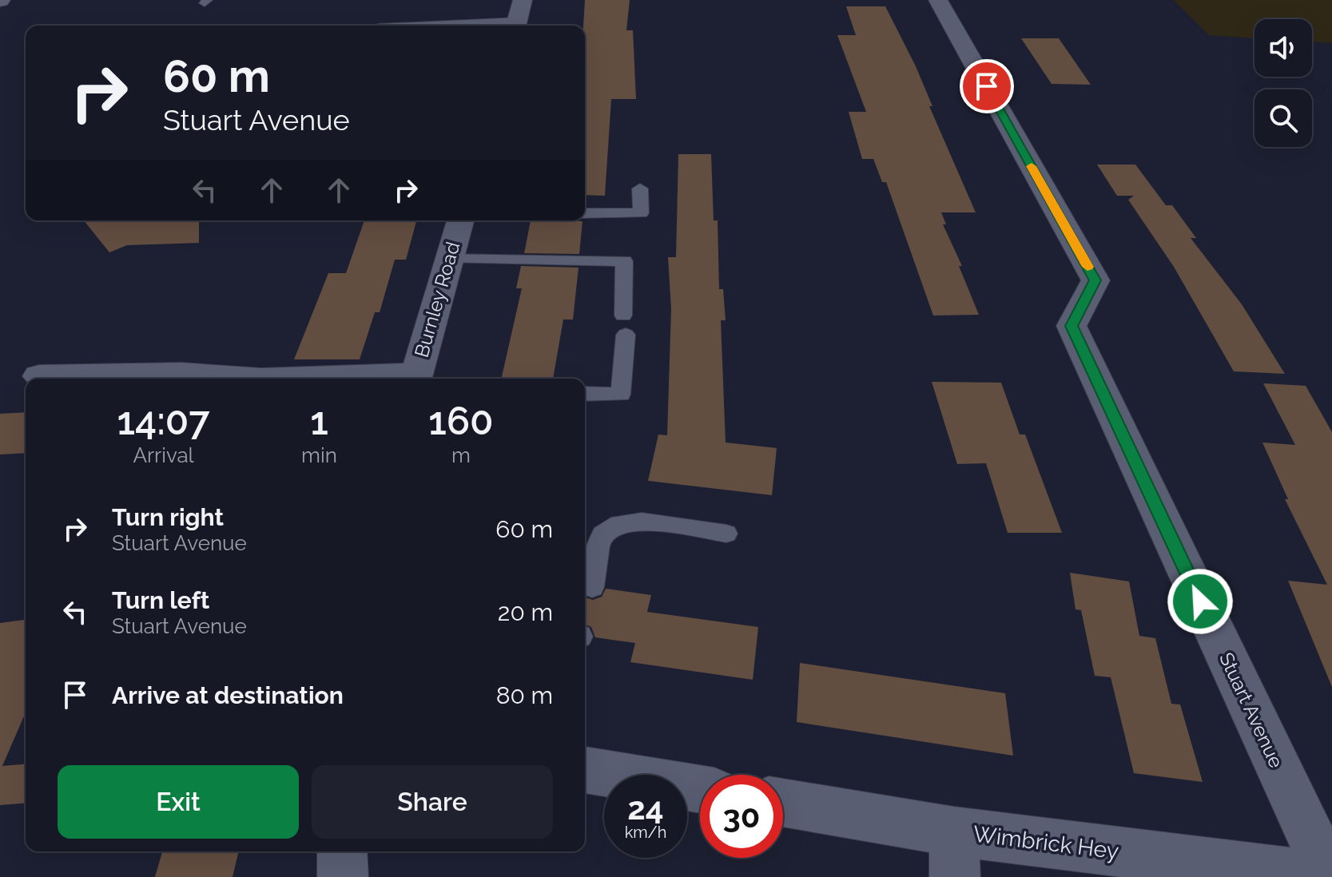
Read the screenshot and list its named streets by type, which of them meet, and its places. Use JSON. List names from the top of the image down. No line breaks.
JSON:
{"streets":{"street":["Burnley Road","Stuart Avenue","Wimbrick Hey"]},"page":{"turn":["60 m","Stuart Avenue"],"eta":["14:07","Arrival","1","min","160","m"],"list":[{"name":"Turn right","note":"Stuart Avenue","value":"60 m"},{"name":"Turn left","note":"Stuart Avenue","value":"20 m"},{"name":"Arrive at destination","value":"80 m"}],"buttons":["Exit","Share"],"speed":"24 km/h","limit":"30"}}
